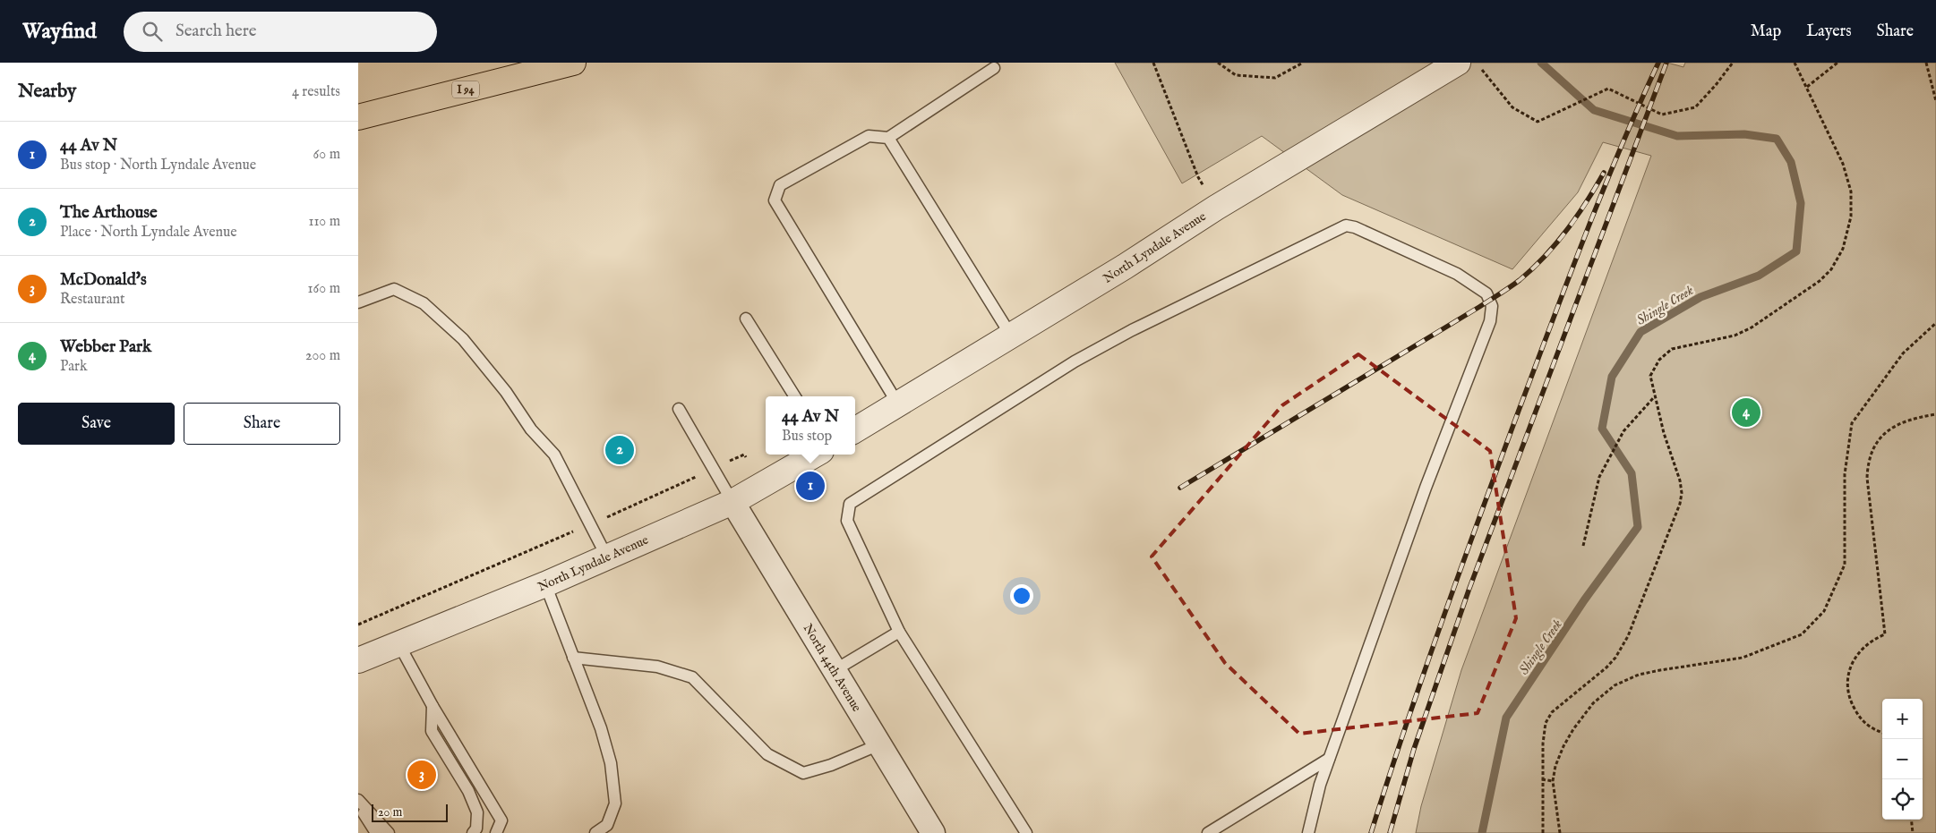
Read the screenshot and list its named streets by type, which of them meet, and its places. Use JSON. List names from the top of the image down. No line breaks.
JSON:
{"streets":{"highway":["I 94"],"street":["North Lyndale Avenue","North 44th Avenue"]},"crossings":[["North Lyndale Avenue","North 44th Avenue"]],"water":["Shingle Creek"],"scale_bar":"20 m","page":{"header":"Wayfind","search":"Search here","nav":["Map","Layers","Share"],"heading":["Nearby","4 results"],"list":[{"mark":"1","name":"44 Av N","note":"Bus stop · North Lyndale Avenue","value":"60 m"},{"mark":"2","name":"The Arthouse","note":"Place · North Lyndale Avenue","value":"110 m"},{"mark":"3","name":"McDonald's","note":"Restaurant","value":"160 m"},{"mark":"4","name":"Webber Park","note":"Park","value":"200 m"}],"buttons":["Save","Share"],"popup":["44 Av N","Bus stop"],"pins":["4","2","1","3"],"map_buttons":["+","−"],"scale":"20 m"}}
